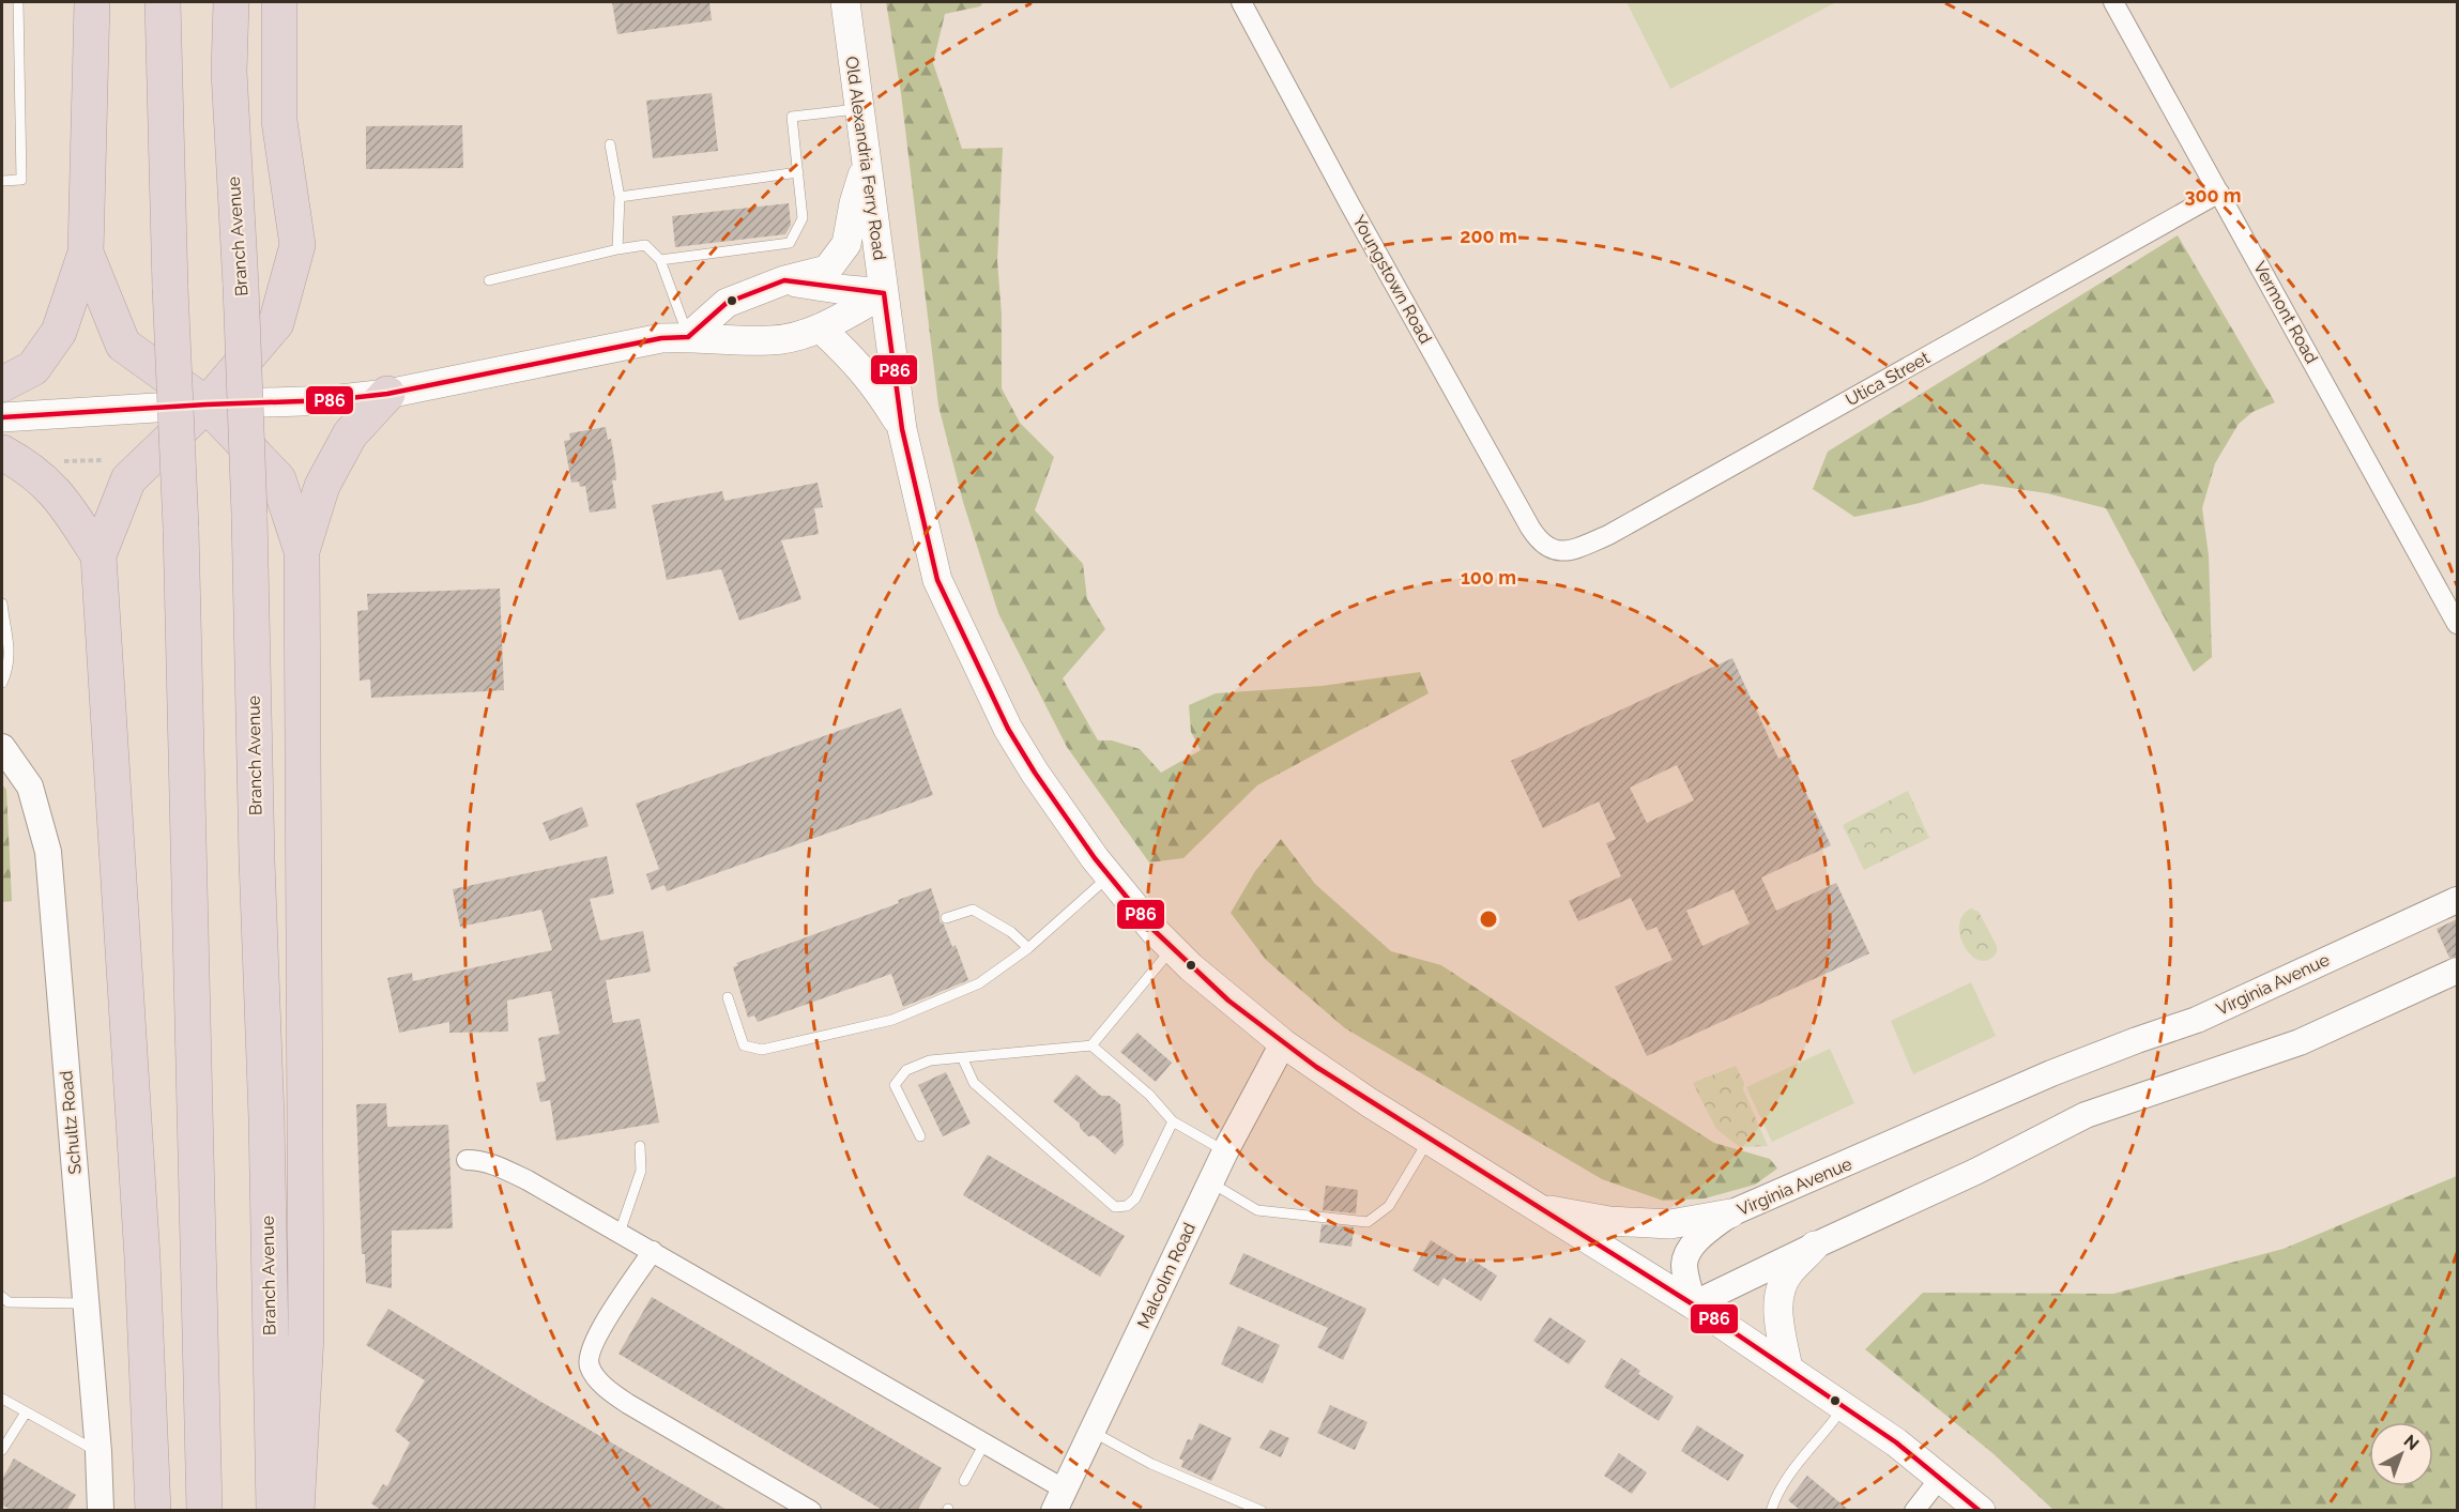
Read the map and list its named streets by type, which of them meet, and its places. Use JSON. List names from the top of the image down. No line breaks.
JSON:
{"streets":{"highway":["Branch Avenue"],"main road":["Old Alexandria Ferry Road"],"street":["Youngstown Road","Vermont Road","Utica Street","Virginia Avenue","Schultz Road","Malcolm Road"]},"crossings":[["Old Alexandria Ferry Road","Virginia Avenue"],["Old Alexandria Ferry Road","Malcolm Road"],["Youngstown Road","Utica Street"],["Vermont Road","Utica Street"]],"lines":["transit line P86"],"north":"top right","rings":["300 m","200 m","100 m"]}
